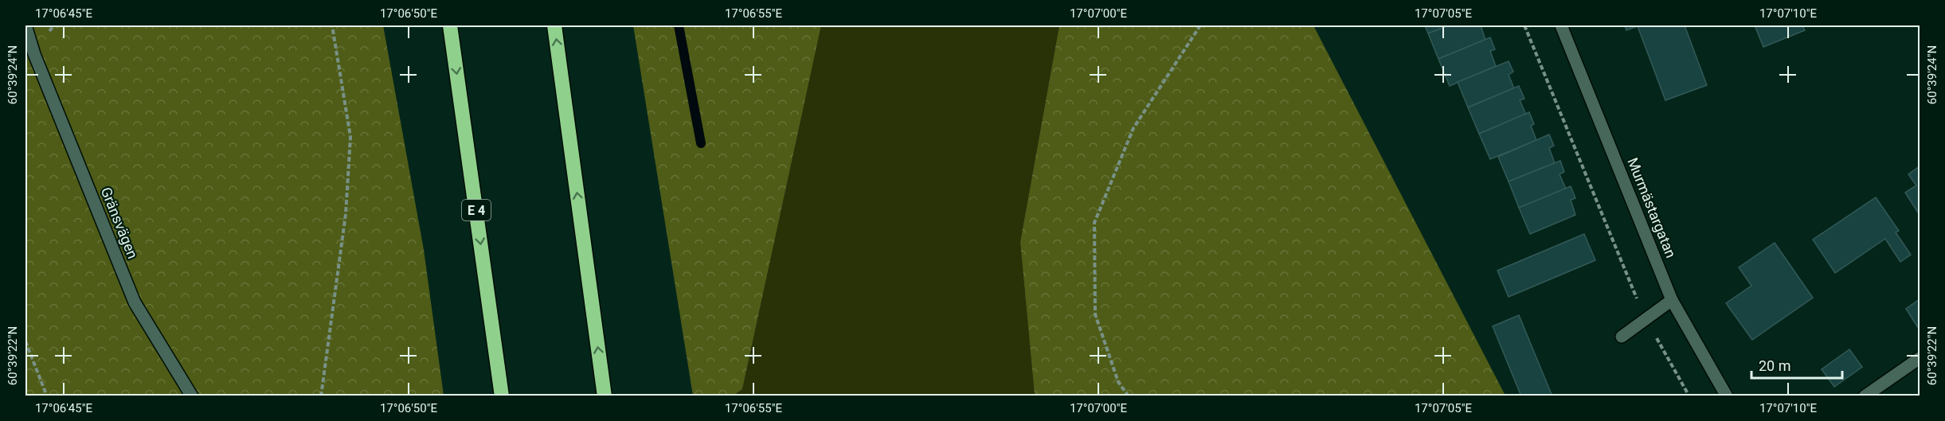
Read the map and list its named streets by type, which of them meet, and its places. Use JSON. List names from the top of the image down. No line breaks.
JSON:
{"streets":{"highway":["E 4"],"street":["Murmästargatan","Gränsvägen"]},"scale_bar":"20 m","coordinates":["17°06'45\"E","17°06'50\"E","17°06'55\"E","17°07'00\"E","17°07'05\"E","17°07'10\"E","60°39'24\"N","60°39'22\"N"]}
